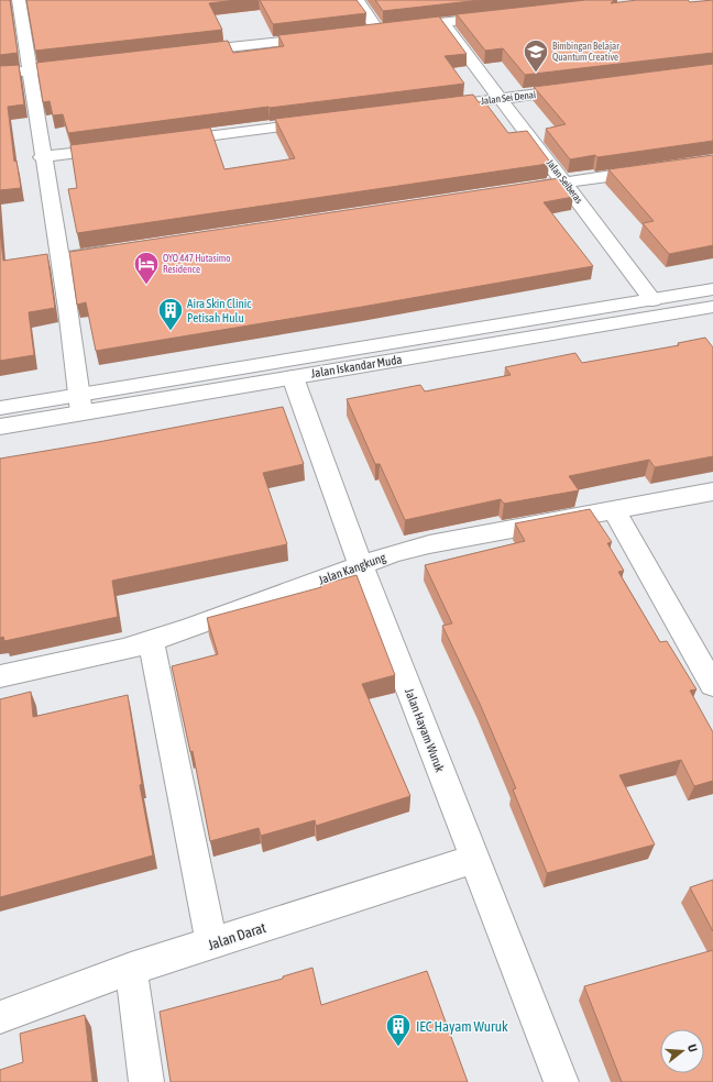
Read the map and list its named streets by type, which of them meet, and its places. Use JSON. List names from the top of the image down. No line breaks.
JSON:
{"streets":{"street":["Jalan Sei Denai","Jalan Seiberas","Jalan Iskandar Muda","Jalan Kangkung","Jalan Hayam Wuruk","Jalan Darat"]},"crossings":[["Jalan Sei Denai","Jalan Seiberas"],["Jalan Seiberas","Jalan Iskandar Muda"],["Jalan Iskandar Muda","Jalan Hayam Wuruk"],["Jalan Kangkung","Jalan Hayam Wuruk"],["Jalan Hayam Wuruk","Jalan Darat"]],"places":{"school or university":["Bimbingan Belajar Quantum Creative"],"hotel":["OYO 447 Hutasimo Residence"],"building":["Aira Skin Clinic Petisah Hulu","IEC Hayam Wuruk"]},"north":"right"}
